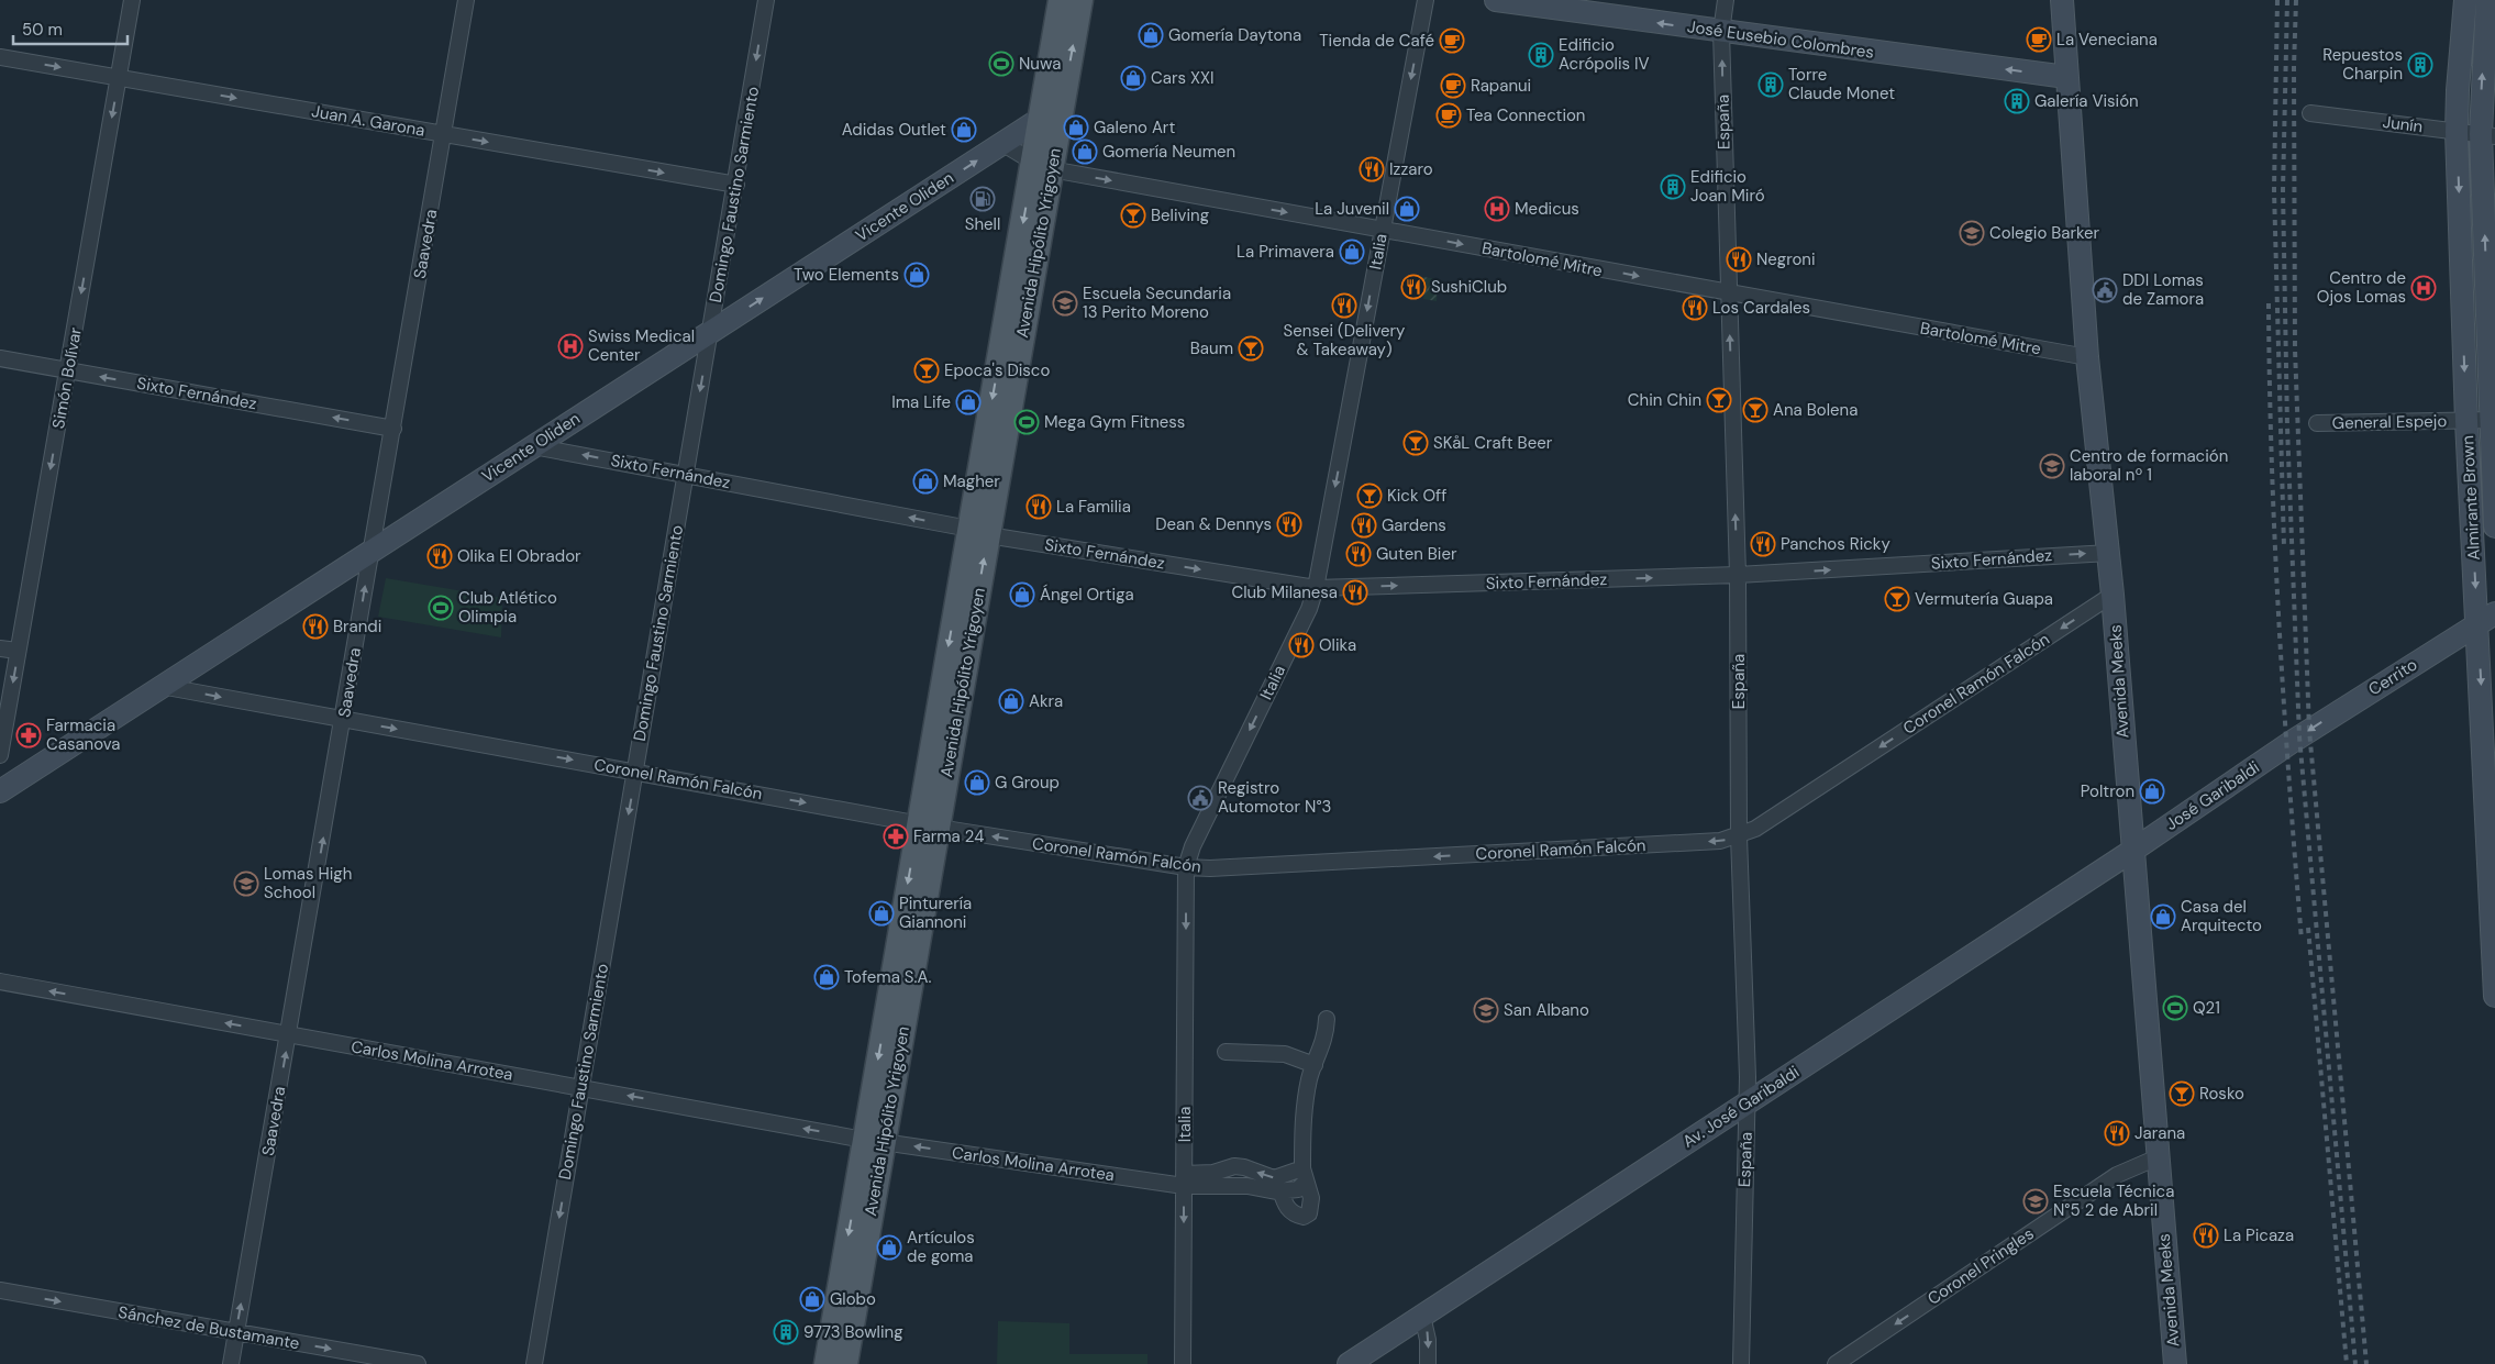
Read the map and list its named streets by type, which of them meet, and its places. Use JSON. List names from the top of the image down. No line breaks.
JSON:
{"streets":{"main road":["Avenida Hipólito Yrigoyen"],"street":["José Eusebio Colombres","Juan A. Garona","España","Junín","Domingo Faustino Sarmiento","Vicente Oliden","Saavedra","Italia","Bartolomé Mitre","Simón Bolívar","Sixto Fernández","General Espejo","Almirante Brown","Cerrito","Avenida Meeks","Coronel Ramón Falcón","José Garibaldi","Carlos Molina Arrotea","Av. José Garibaldi","Coronel Pringles","Sánchez de Bustamante"]},"crossings":[["José Eusebio Colombres","España"],["José Eusebio Colombres","Avenida Meeks"],["Juan A. Garona","Domingo Faustino Sarmiento"],["Juan A. Garona","Saavedra"],["Juan A. Garona","Simón Bolívar"],["España","Bartolomé Mitre"],["España","Sixto Fernández"],["España","Coronel Ramón Falcón"],["España","Av. José Garibaldi"],["Junín","Almirante Brown"],["Domingo Faustino Sarmiento","Vicente Oliden"],["Domingo Faustino Sarmiento","Sixto Fernández"],["Domingo Faustino Sarmiento","Coronel Ramón Falcón"],["Domingo Faustino Sarmiento","Carlos Molina Arrotea"],["Vicente Oliden","Avenida Hipólito Yrigoyen"],["Vicente Oliden","Saavedra"],["Vicente Oliden","Bartolomé Mitre"],["Vicente Oliden","Sixto Fernández"],["Vicente Oliden","Coronel Ramón Falcón"],["Avenida Hipólito Yrigoyen","Bartolomé Mitre"],["Avenida Hipólito Yrigoyen","Sixto Fernández"],["Avenida Hipólito Yrigoyen","Coronel Ramón Falcón"],["Avenida Hipólito Yrigoyen","Carlos Molina Arrotea"],["Saavedra","Sixto Fernández"],["Saavedra","Coronel Ramón Falcón"],["Saavedra","Carlos Molina Arrotea"],["Saavedra","Sánchez de Bustamante"],["Italia","Bartolomé Mitre"],["Italia","Sixto Fernández"],["Italia","Coronel Ramón Falcón"],["Italia","Carlos Molina Arrotea"],["Bartolomé Mitre","Avenida Meeks"],["Simón Bolívar","Sixto Fernández"],["Sixto Fernández","Avenida Meeks"],["General Espejo","Almirante Brown"],["Almirante Brown","Cerrito"],["Cerrito","José Garibaldi"],["Avenida Meeks","Coronel Ramón Falcón"],["Avenida Meeks","José Garibaldi"],["Avenida Meeks","Av. José Garibaldi"],["Avenida Meeks","Coronel Pringles"],["José Garibaldi","Av. José Garibaldi"]],"one_way":["José Eusebio Colombres","Juan A. Garona","España","Domingo Faustino Sarmiento","Saavedra","Italia","Bartolomé Mitre","Simón Bolívar","Cerrito","Carlos Molina Arrotea","Coronel Pringles","Sánchez de Bustamante"],"places":{"shop":["Gomería Daytona","Cars XXI","Galeno Art","Adidas Outlet","Gomería Neumen","La Juvenil","La Primavera","Two Elements","Ima Life","Magher","Ángel Ortiga","Akra","G Group","Poltron","Pinturería Giannoni","Casa del Arquitecto","Tofema S.A.","Artículos de goma","Globo"],"cafe":["La Veneciana","Tienda de Café","Rapanui","Tea Connection"],"building":["Edificio Acrópolis IV","Repuestos Charpin","Torre Claude Monet","Galería Visión","Edificio Joan Miró","9773 Bowling"],"sports":["Nuwa","Mega Gym Fitness","Club Atlético Olimpia","Q21"],"restaurant":["Izzaro","Negroni","SushiClub","Sensei (Delivery & Takeaway)","Los Cardales","La Familia","Dean & Dennys","Gardens","Panchos Ricky","Guten Bier","Olika El Obrador","Club Milanesa","Brandi","Olika","Jarana","La Picaza"],"fuel station":["Shell"],"hospital":["Medicus","Centro de Ojos Lomas","Swiss Medical Center"],"bar":["Beliving","Baum","Epoca's Disco","Chin Chin","Ana Bolena","SKåL Craft Beer","Kick Off","Vermutería Guapa","Rosko"],"school or university":["Colegio Barker","Escuela Secundaria 13 Perito Moreno","Centro de formación laboral nº 1","Lomas High School","San Albano","Escuela Técnica N°5 2 de Abril"],"public building":["DDI Lomas de Zamora","Registro Automotor N°3"],"pharmacy":["Farmacia Casanova","Farma 24"]},"scale_bar":"50 m"}
